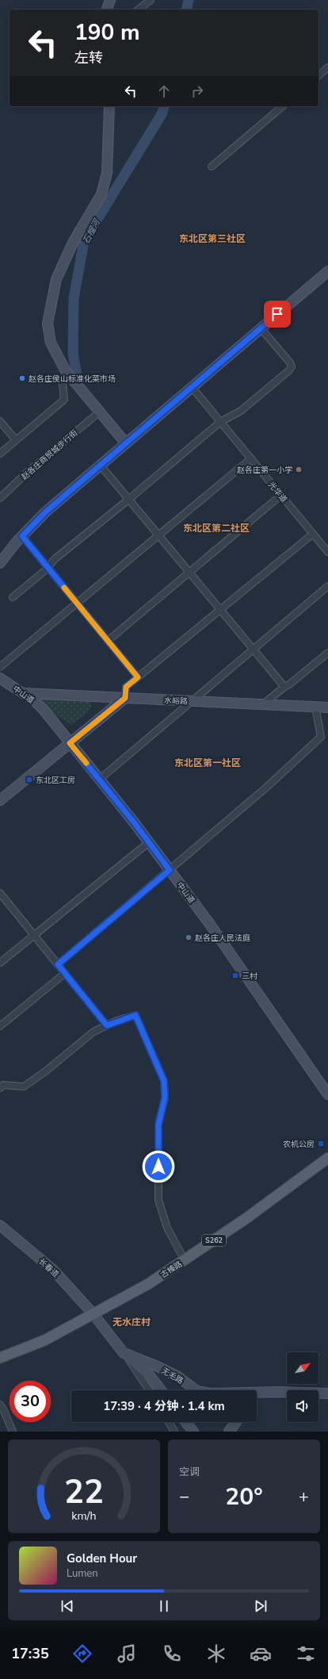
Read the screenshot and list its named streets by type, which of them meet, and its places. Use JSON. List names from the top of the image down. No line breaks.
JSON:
{"streets":{"main road":["S262","古榛路"],"street":["赵各庄商贸城步行街","光华道","中山道","水峪路","长春道","无毛路"]},"crossings":[["中山道","水峪路"],["长春道","古榛路"]],"districts":["东北区第三社区","东北区第二社区","东北区第一社区","无水庄村"],"water":["石榴河"],"places":{"other":["赵各庄侯山标准化菜市场","赵各庄第一小学","赵各庄人民法庭"],"transit":["东北区工房","三村","农机公房"]},"north":"top right","page":{"turn":["190 m","左转"],"limit":"30","trip":"17:39 · 4 分钟 · 1.4 km","tile":"空调","heat":["−","20°","+"],"song":["Golden Hour","Lumen"],"tabs":"17:35","gauge":["22","km/h"]}}
